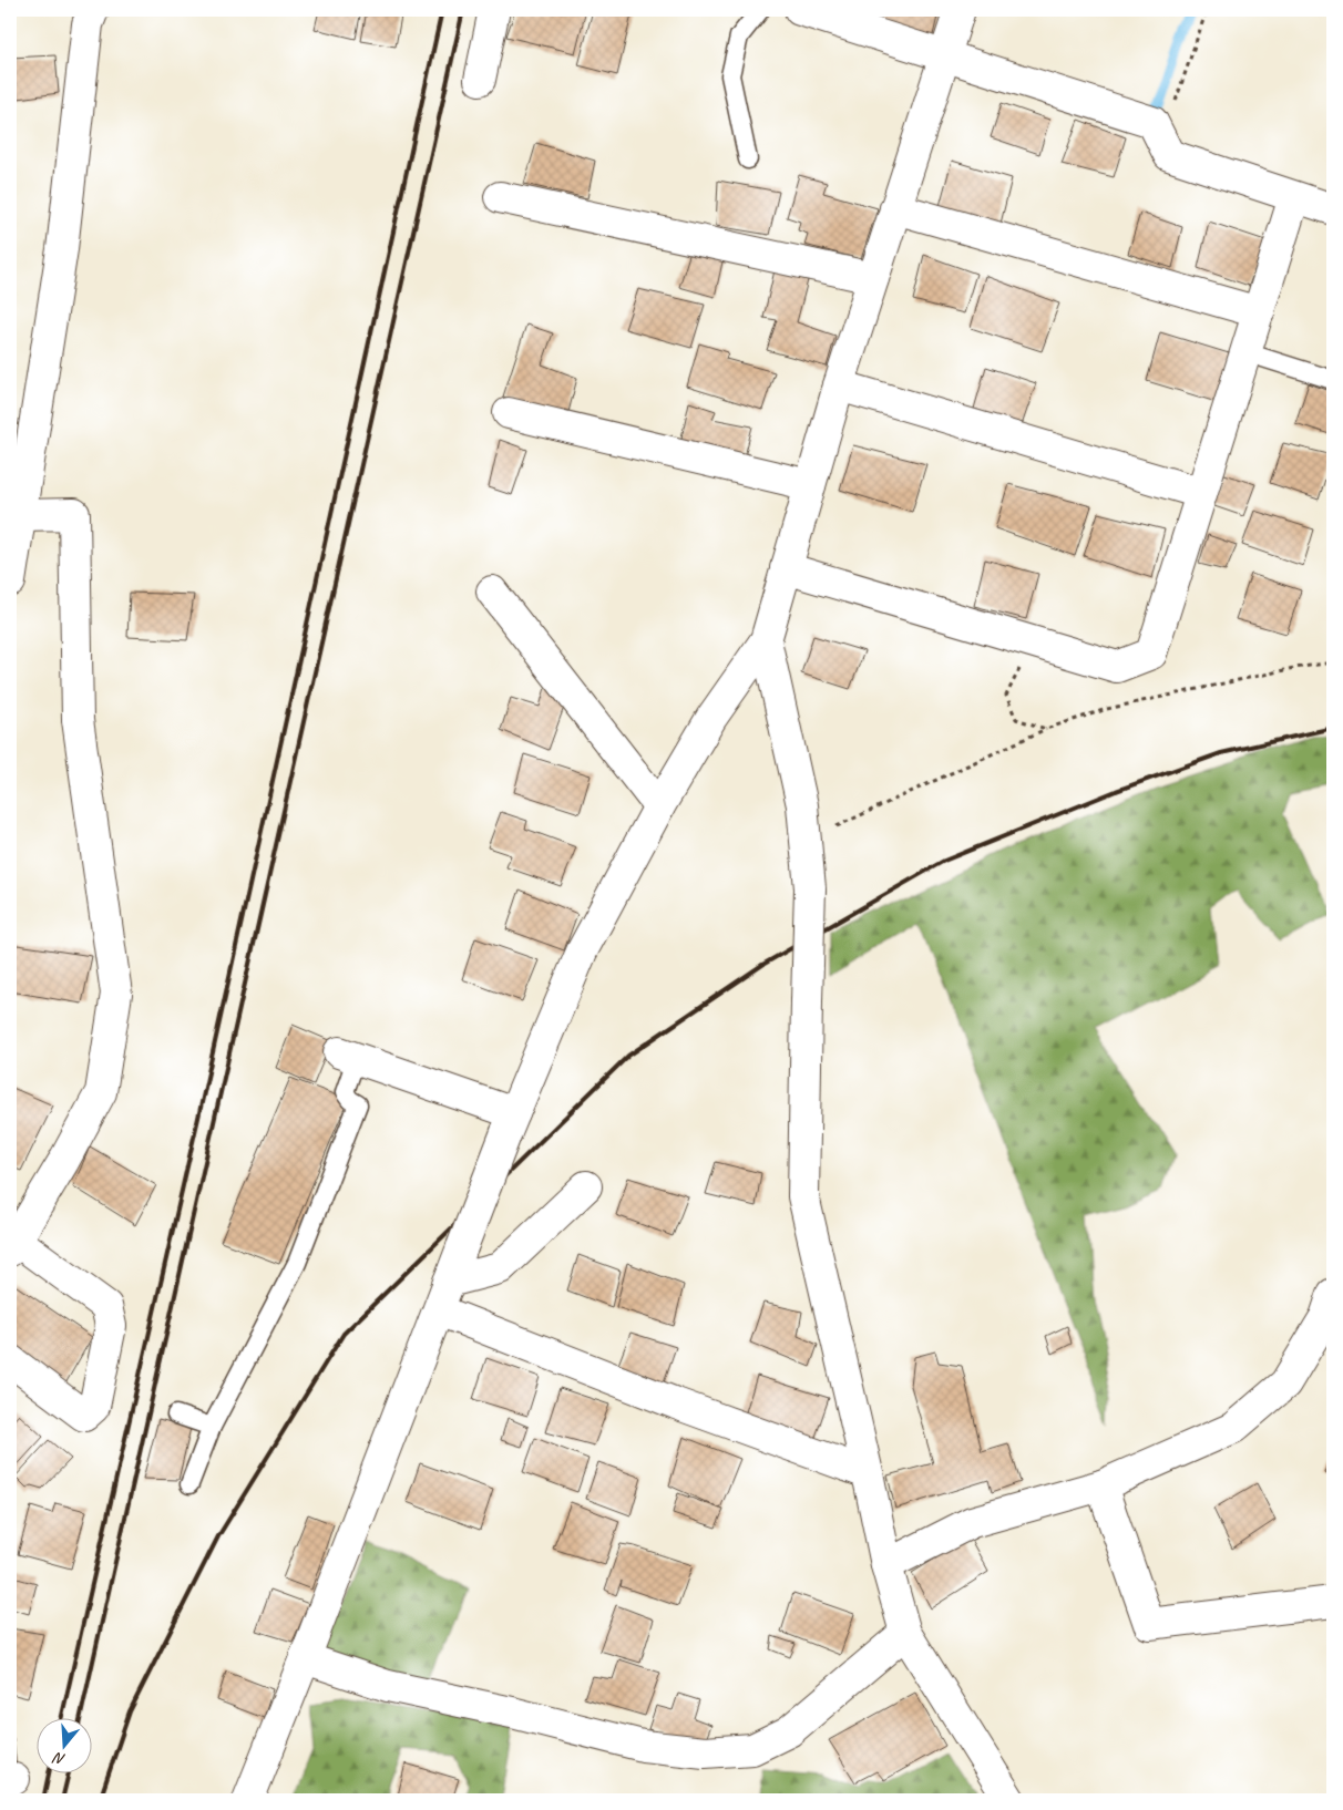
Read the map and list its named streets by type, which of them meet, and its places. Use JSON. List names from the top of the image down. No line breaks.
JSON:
{"north":"bottom"}
